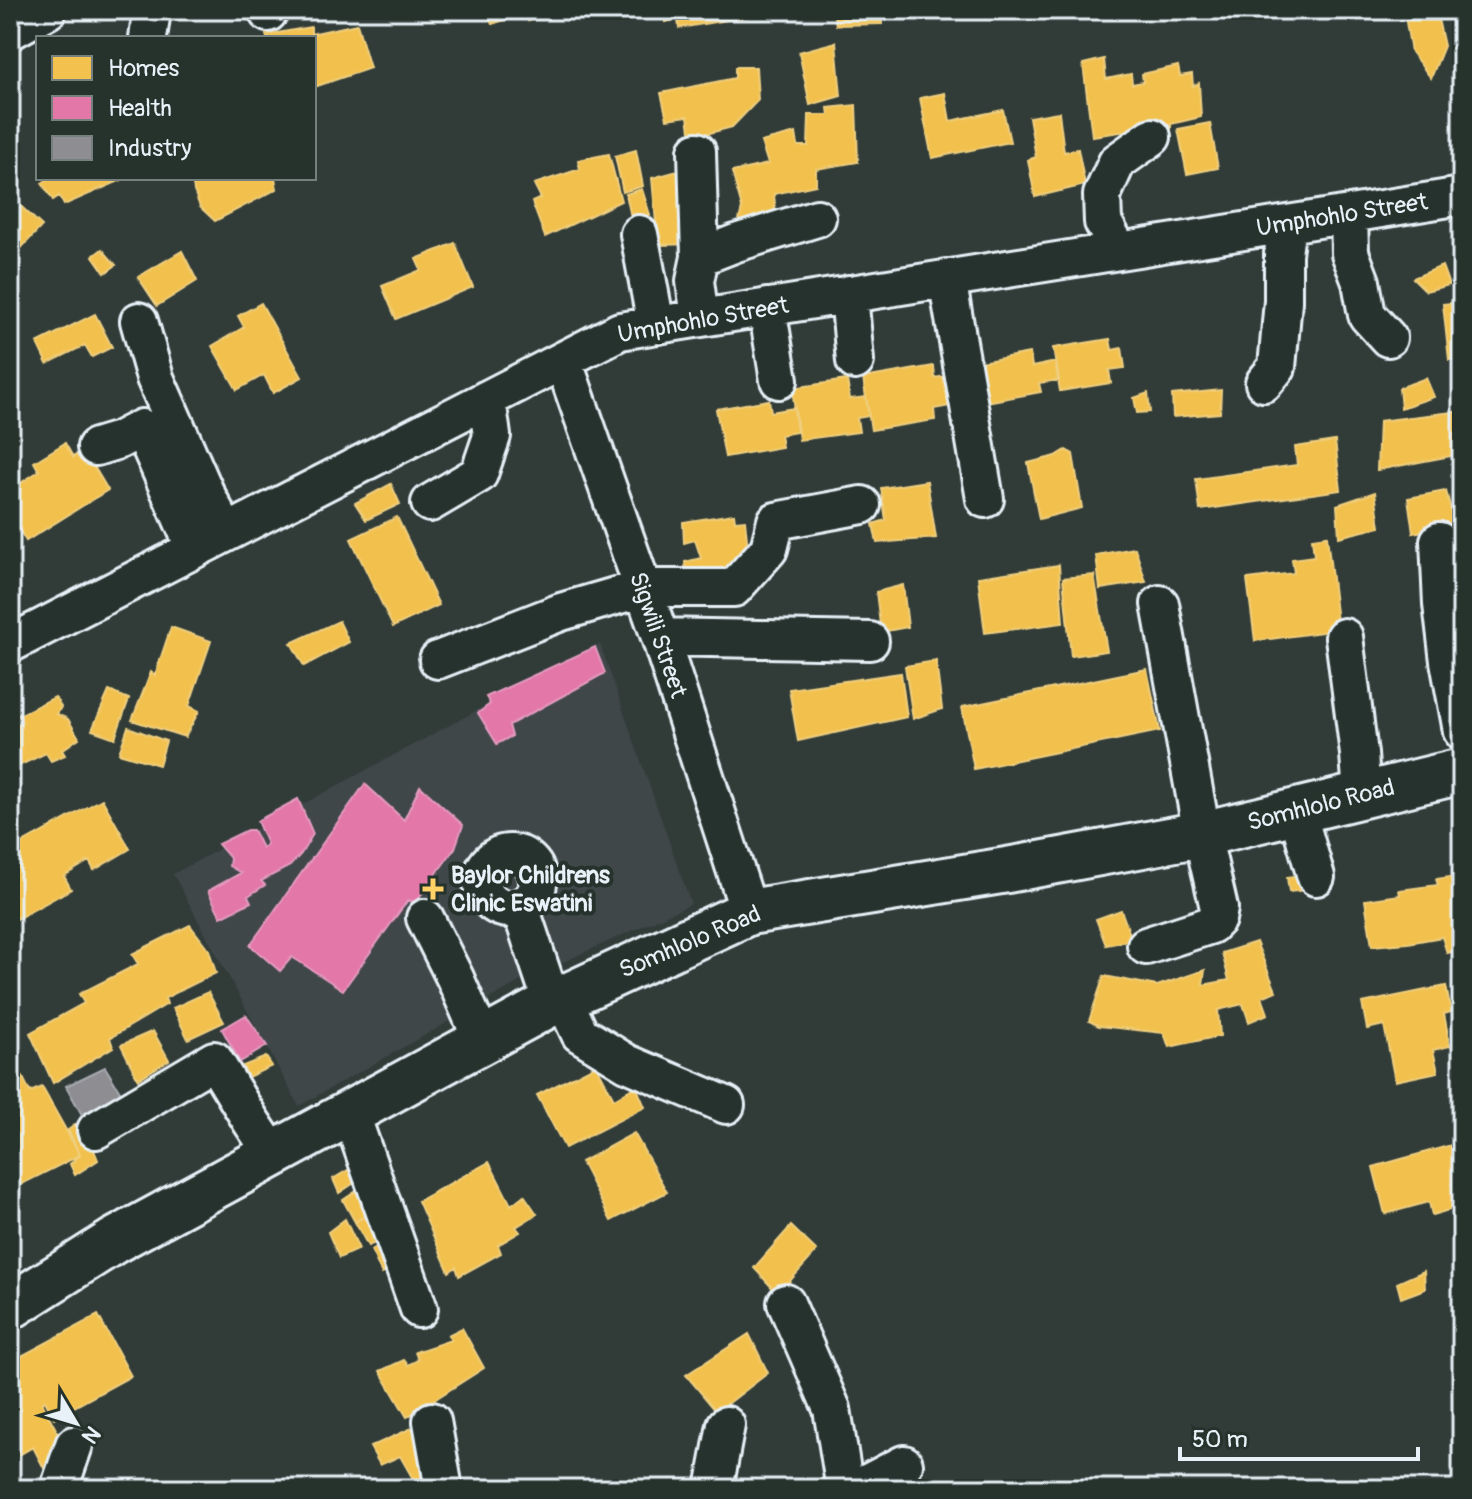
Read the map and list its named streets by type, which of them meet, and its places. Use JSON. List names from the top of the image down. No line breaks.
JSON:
{"streets":{"main road":["Somhlolo Road"],"street":["Umphohlo Street","Sigwili Street"]},"crossings":[["Umphohlo Street","Sigwili Street"],["Sigwili Street","Somhlolo Road"]],"places":{"health":["Baylor Childrens Clinic Eswatini"]},"legend":["Homes","Health","Industry"],"scale_bar":"50 m","north":"bottom right"}
